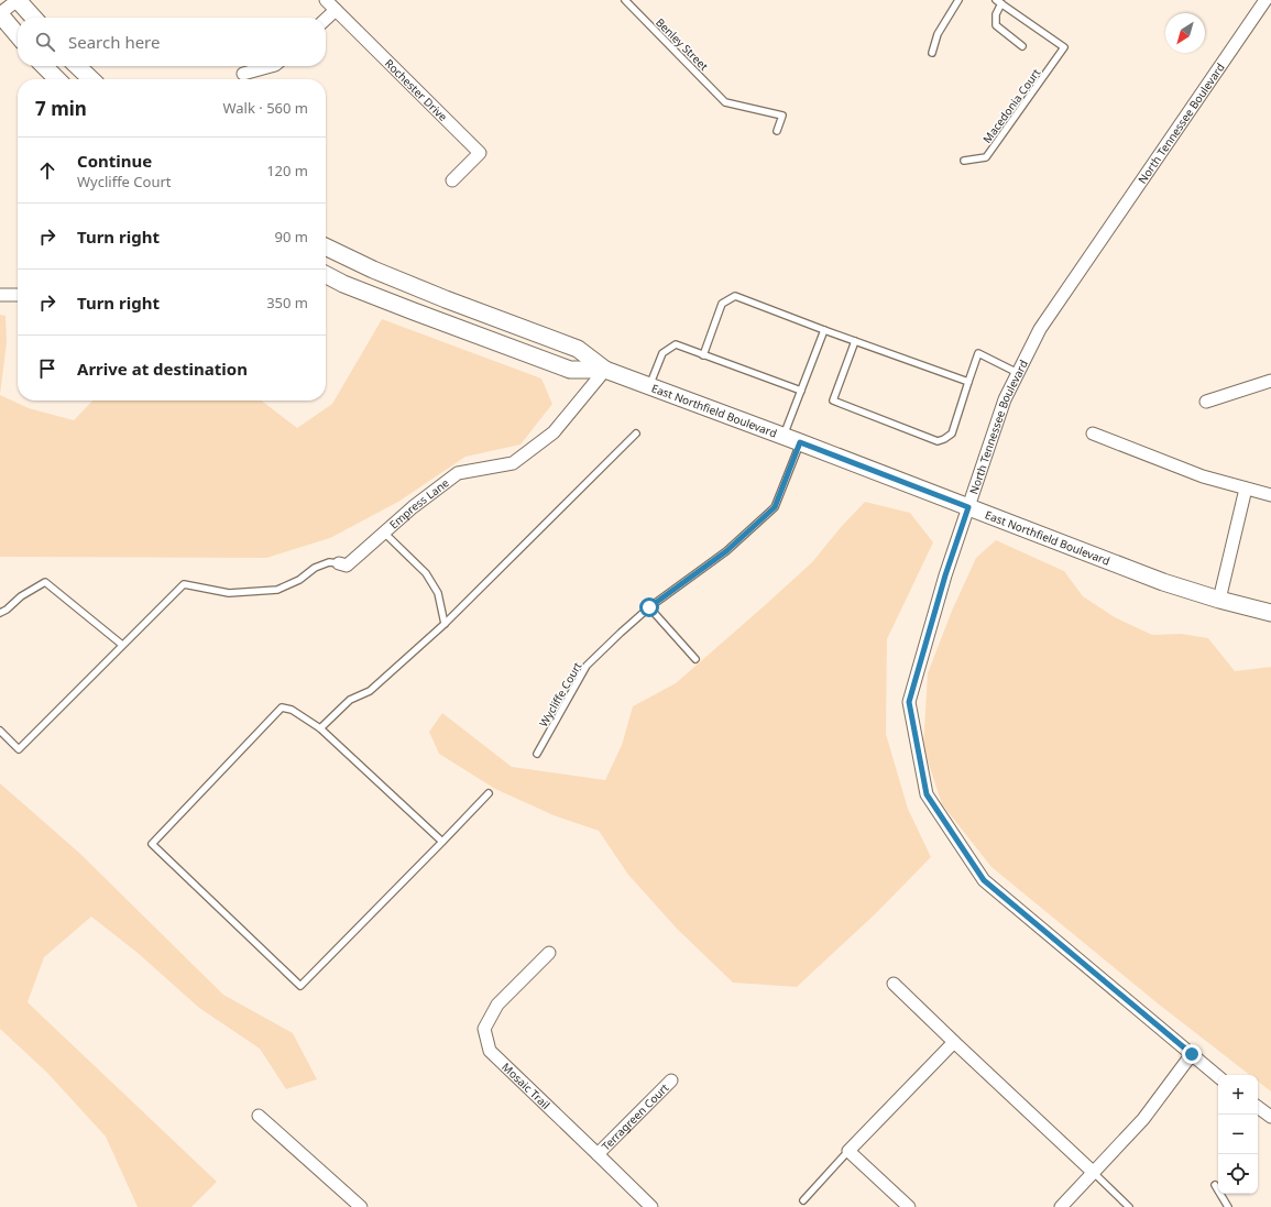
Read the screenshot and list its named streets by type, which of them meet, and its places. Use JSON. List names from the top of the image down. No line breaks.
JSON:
{"streets":{"main road":["East Northfield Boulevard"],"street":["Rochester Drive","North Tennessee Boulevard","Empress Lane","Mosaic Trail","Terragreen Court"],"lane":["Benley Street","Macedonia Court","Wycliffe Court"]},"crossings":[["North Tennessee Boulevard","East Northfield Boulevard"],["East Northfield Boulevard","Empress Lane"],["East Northfield Boulevard","Wycliffe Court"],["Mosaic Trail","Terragreen Court"]],"north":"bottom left","page":{"search":"Search here","heading":["7 min","Walk · 560 m"],"list":[["Continue","Wycliffe Court","120 m"],["Turn right","90 m"],["Turn right","350 m"],"Arrive at destination"],"map_buttons":["+","−"]}}
